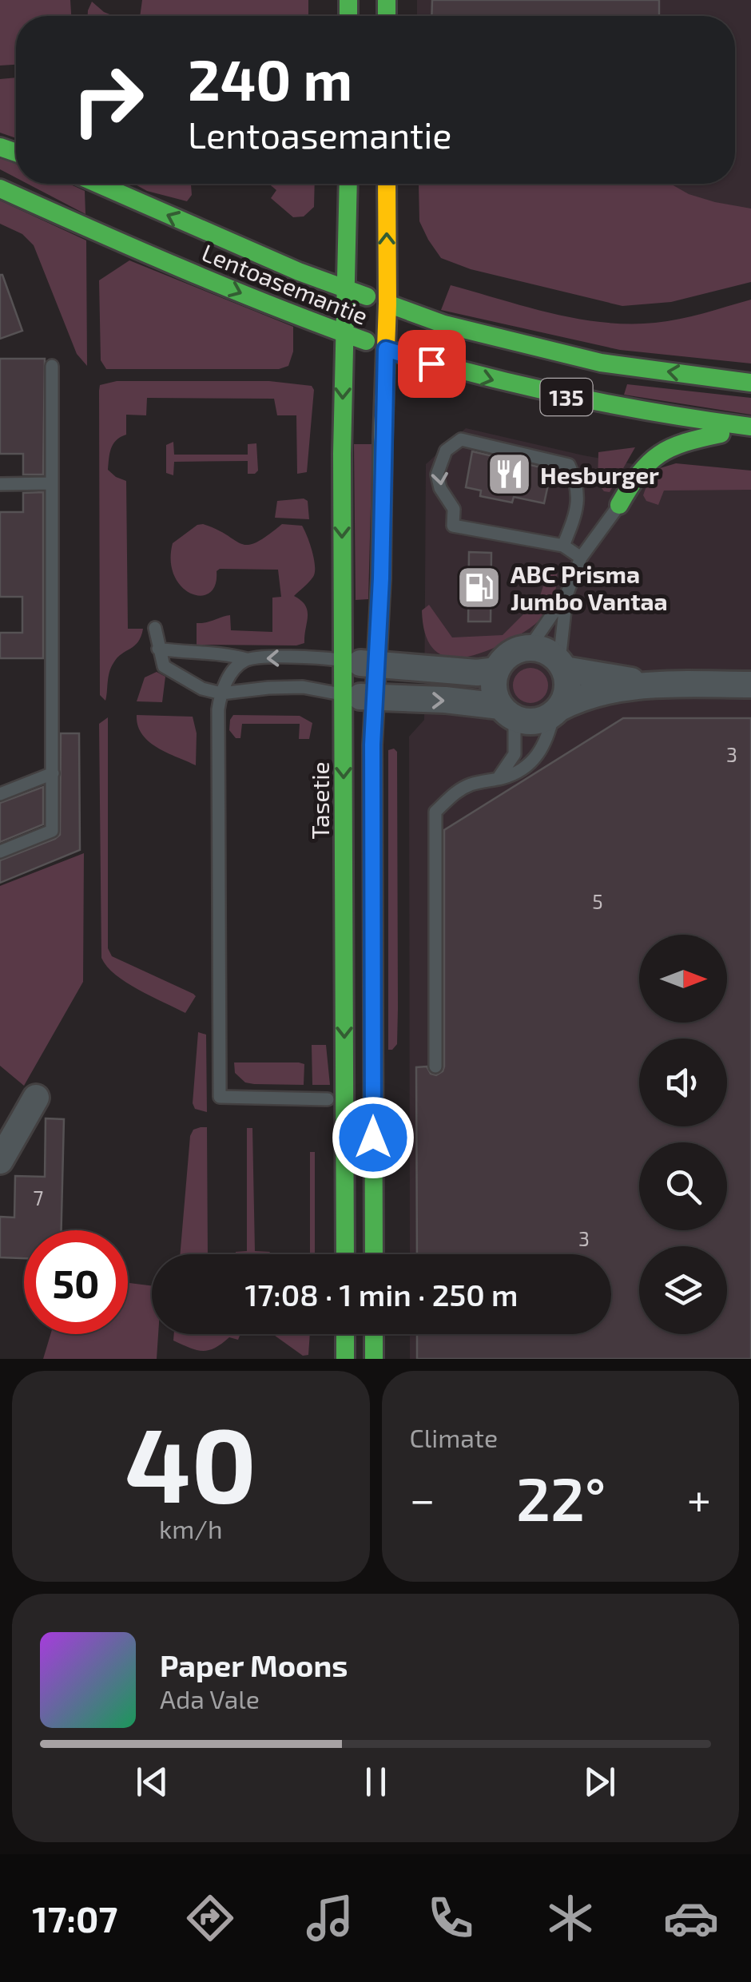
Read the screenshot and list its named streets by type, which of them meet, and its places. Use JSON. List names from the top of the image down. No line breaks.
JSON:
{"streets":{"main road":["Lentoasemantie","135","Tasetie"]},"crossings":[["Lentoasemantie","Tasetie"]],"places":{"restaurant":["Hesburger"],"fuel station":["ABC Prisma Jumbo Vantaa"]},"house_numbers":["3","5","7","3"],"north":"right","page":{"turn":["240 m","Lentoasemantie"],"limit":"50","trip":"17:08 · 1 min · 250 m","tile":[["40","km/h"],"Climate"],"heat":["−","22°","+"],"song":["Paper Moons","Ada Vale"],"tabs":"17:07"}}
